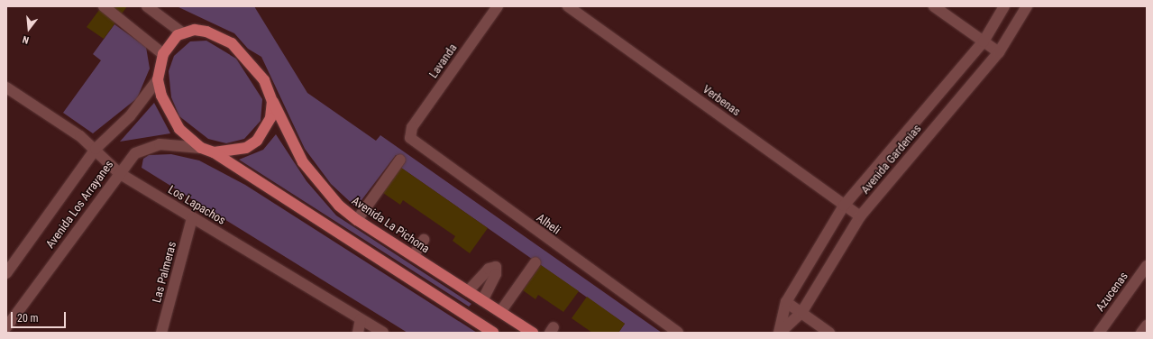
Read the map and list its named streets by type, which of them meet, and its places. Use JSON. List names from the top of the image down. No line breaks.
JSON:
{"streets":{"main road":["Avenida La Pichona"],"street":["Lavanda","Verbenas","Avenida Gardenias","Avenida Los Arrayanes","Los Lapachos","Alheli","Las Palmeras","Azucenas"]},"crossings":[["Lavanda","Alheli"],["Verbenas","Avenida Gardenias"],["Avenida Los Arrayanes","Los Lapachos"],["Avenida Los Arrayanes","Avenida La Pichona"],["Los Lapachos","Las Palmeras"]],"scale_bar":"20 m","north":"bottom"}
